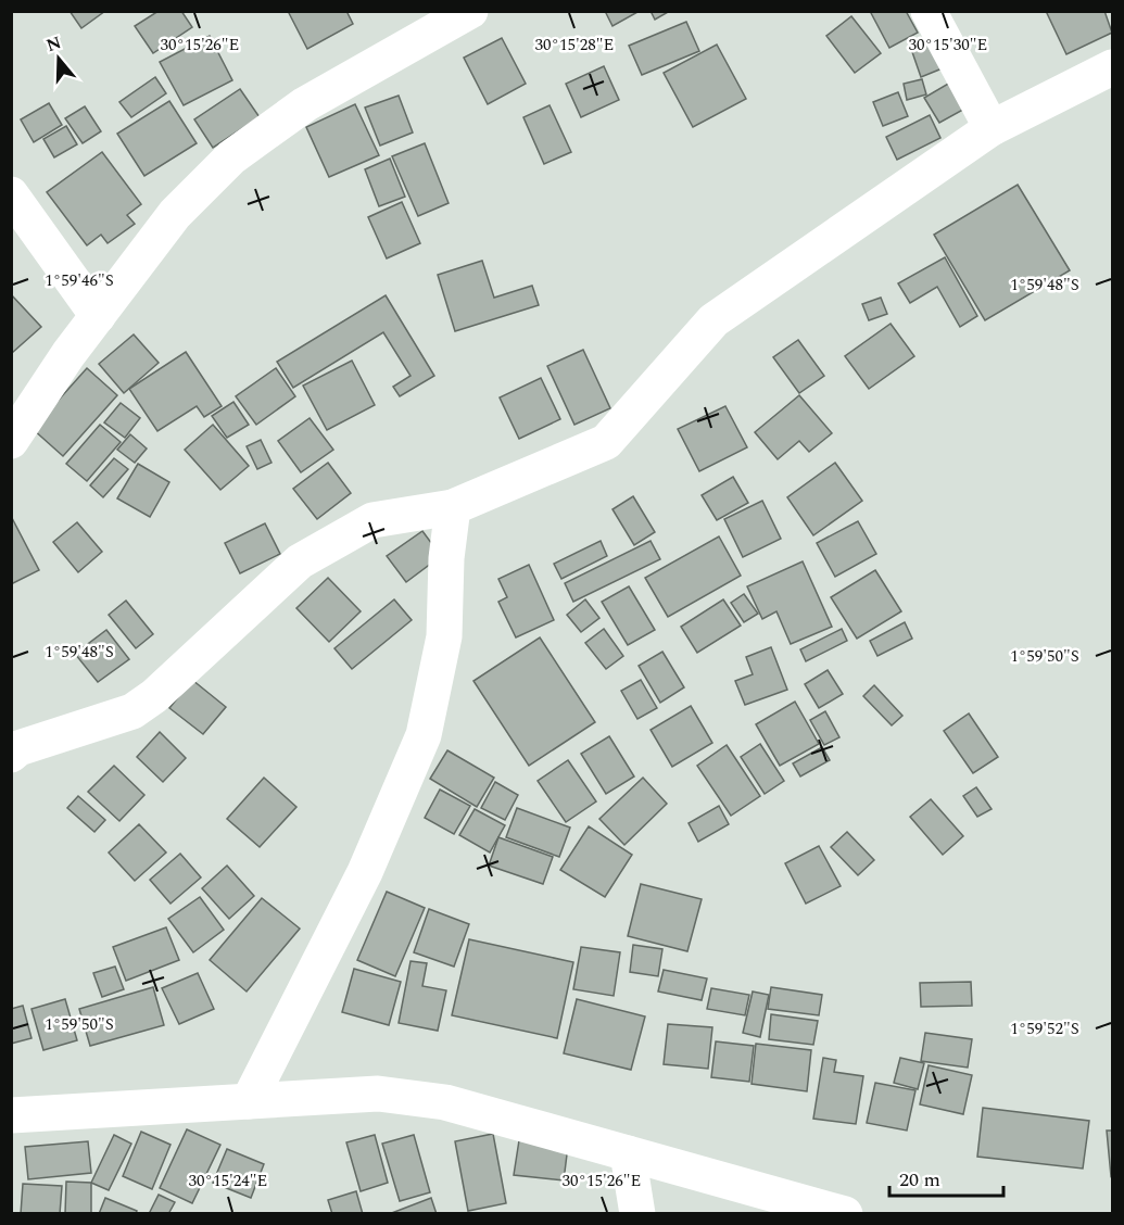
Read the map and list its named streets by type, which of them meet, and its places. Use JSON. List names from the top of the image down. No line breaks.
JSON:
{"scale_bar":"20 m","north":"top","coordinates":["30°15'26\"E","30°15'28\"E","30°15'30\"E","1°59'46\"S","1°59'48\"S","1°59'50\"S","1°59'52\"S","30°15'24\"E"]}
